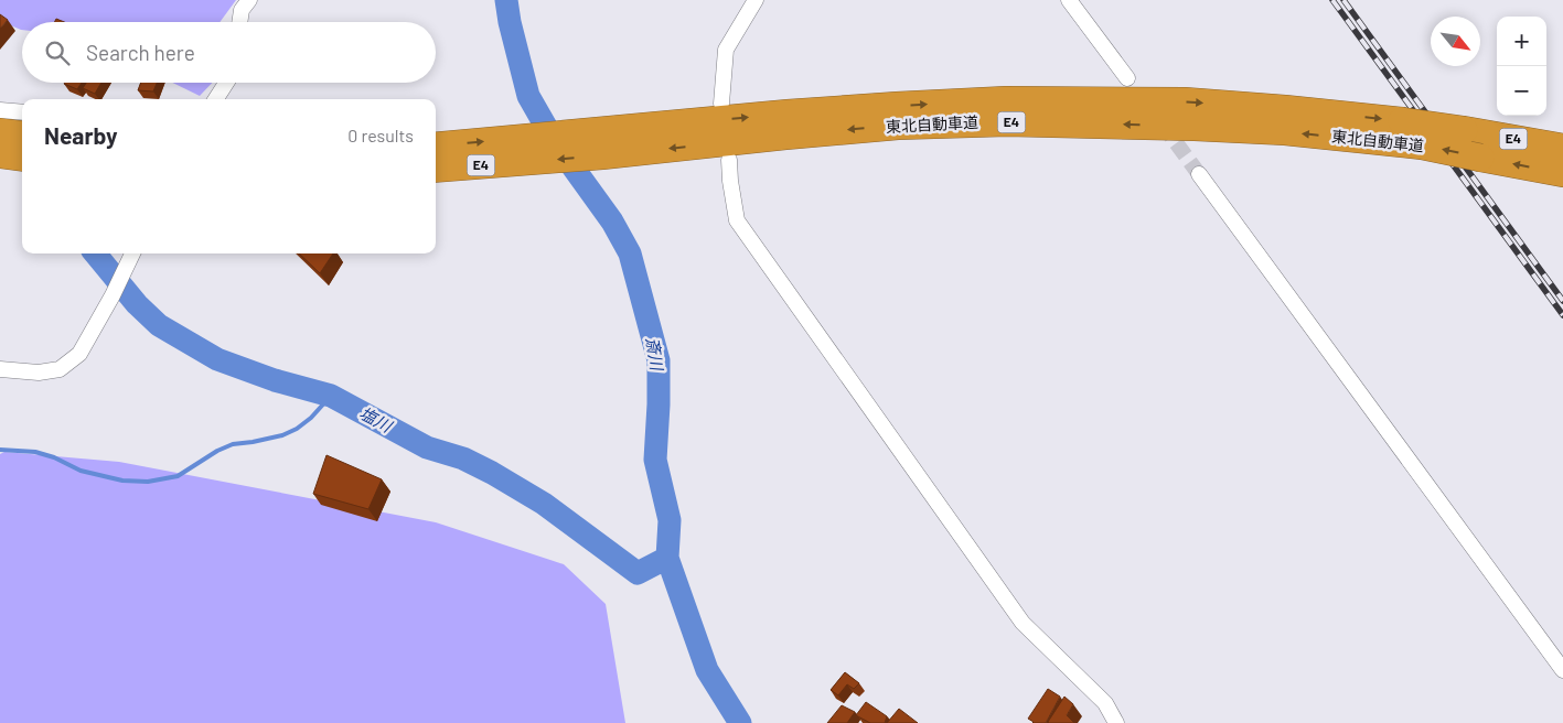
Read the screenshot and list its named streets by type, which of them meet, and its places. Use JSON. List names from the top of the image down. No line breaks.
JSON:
{"streets":{"highway":["E4","東北自動車道"]},"water":["斎川","塩川"],"north":"bottom right","page":{"map_buttons":["+","−"],"search":"Search here","heading":["Nearby","0 results"]}}
